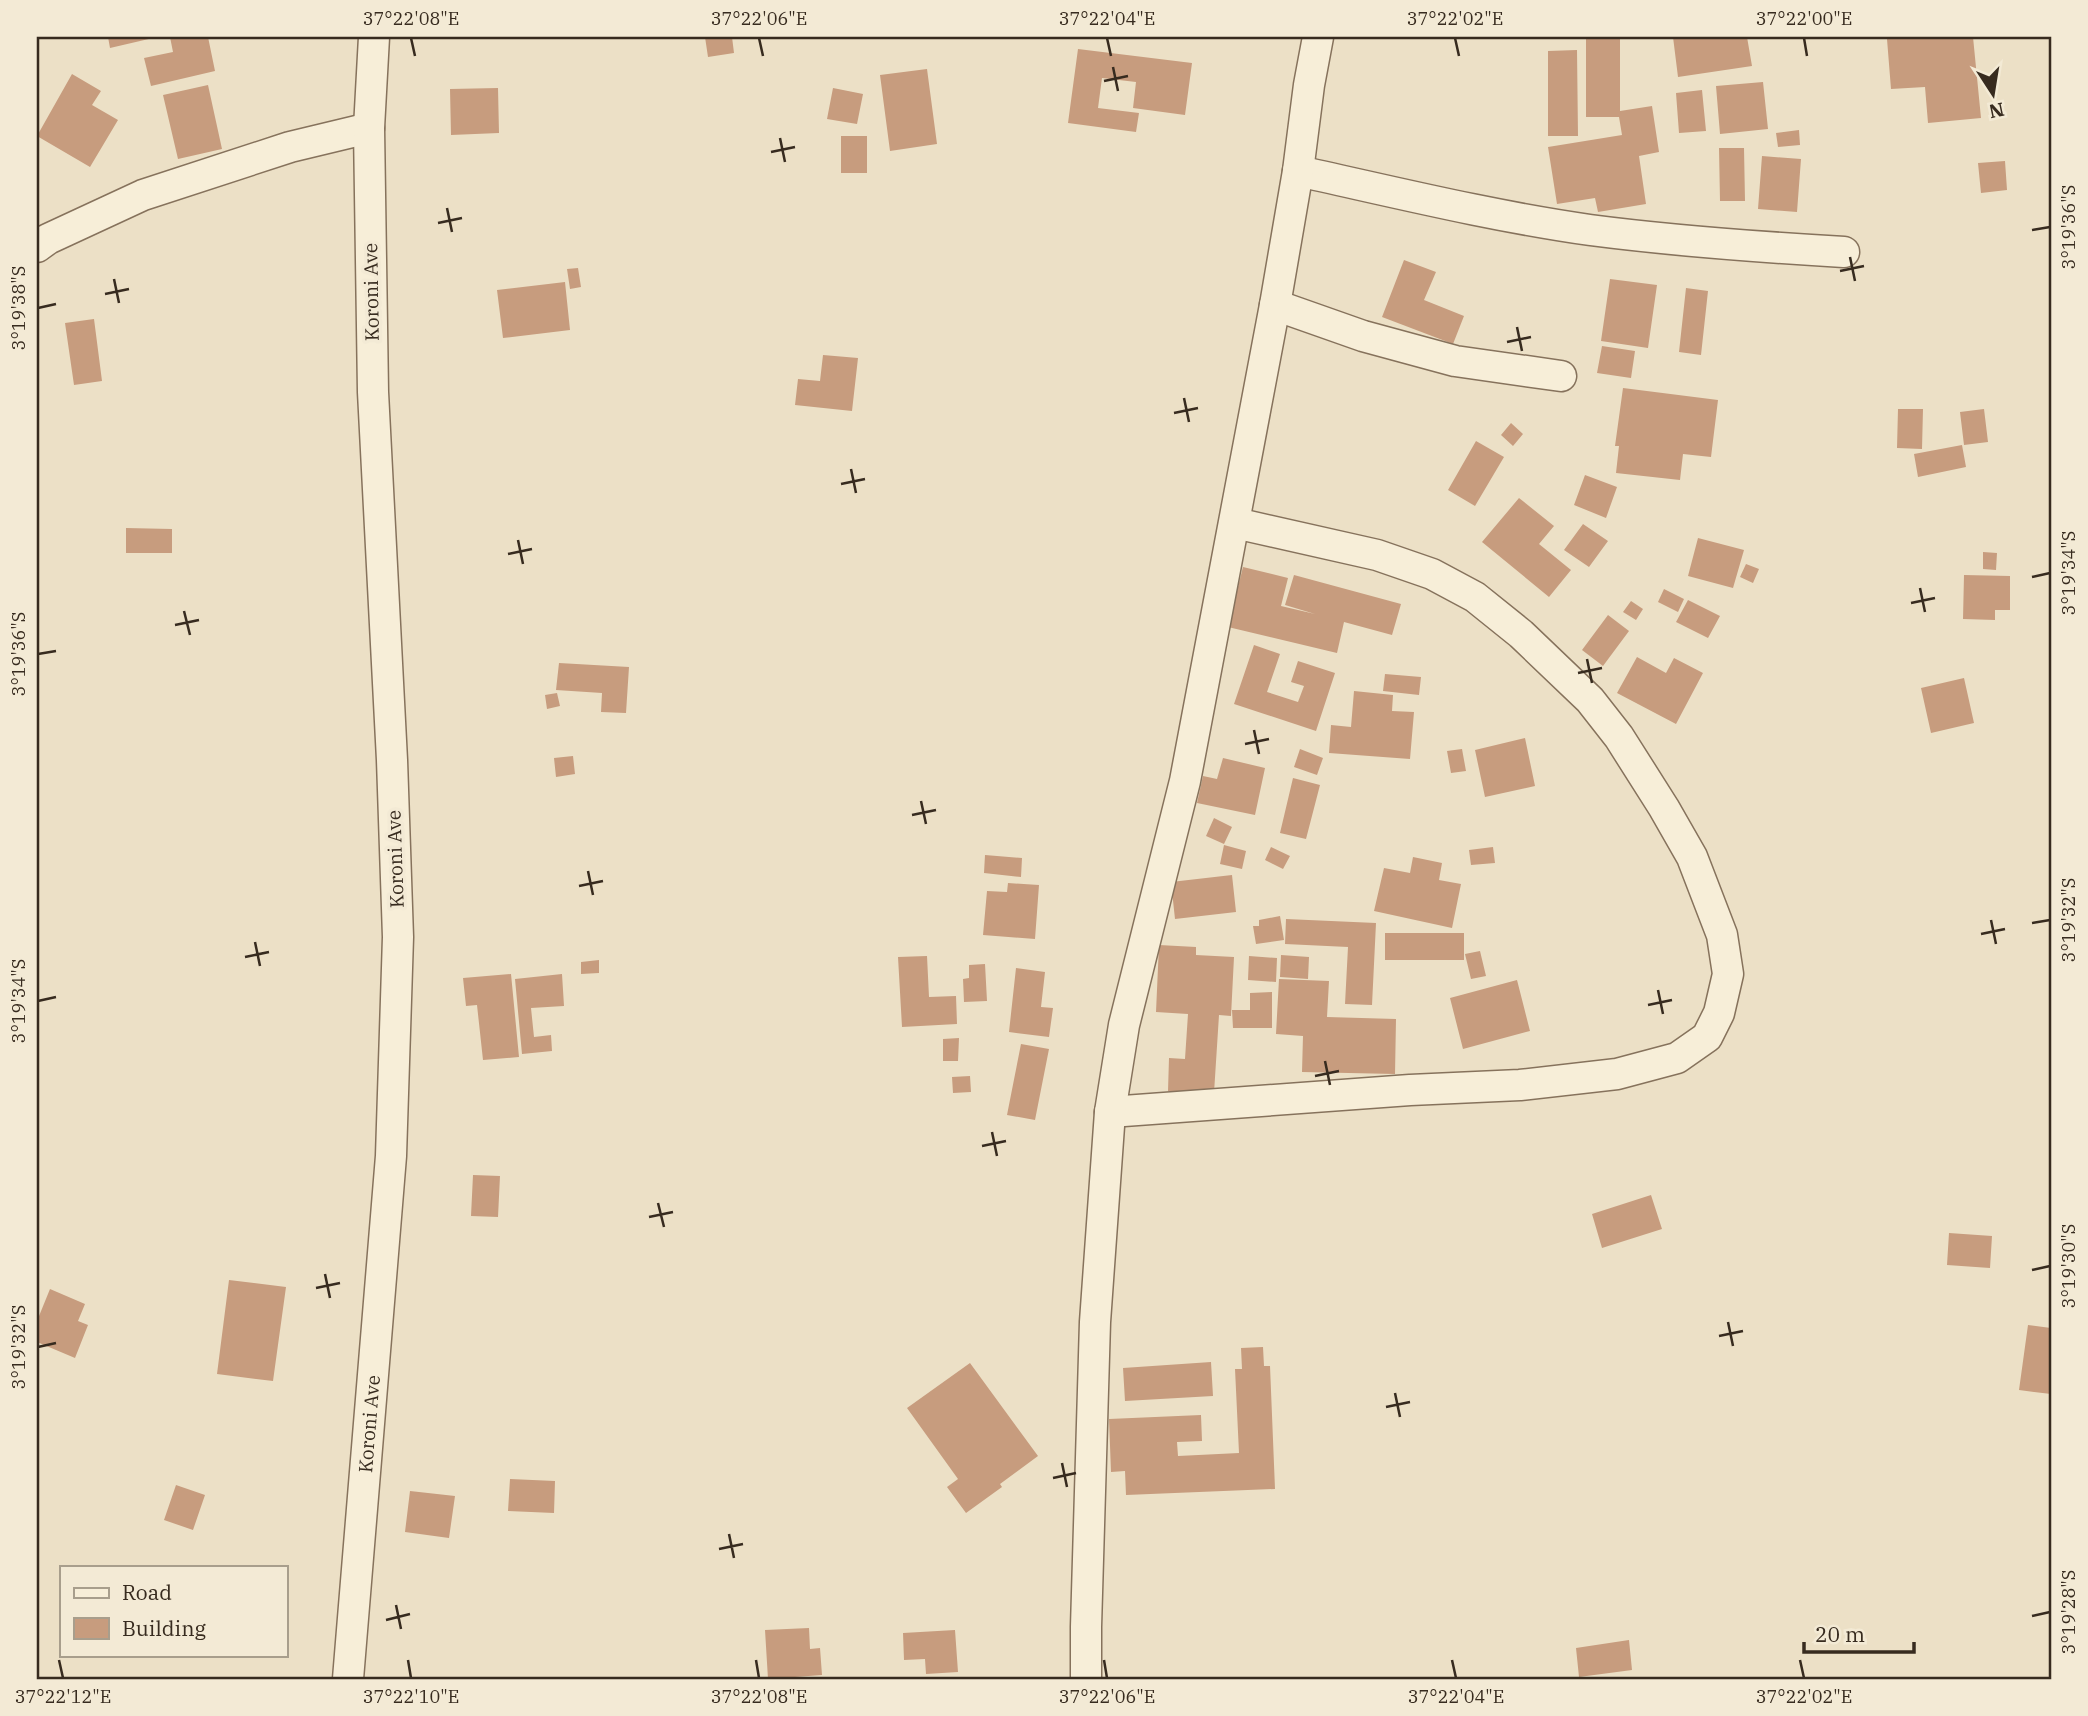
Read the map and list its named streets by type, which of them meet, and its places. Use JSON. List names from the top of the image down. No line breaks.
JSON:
{"streets":{"street":["Koroni Ave"]},"legend":["Road","Building"],"scale_bar":"20 m","north":"bottom","coordinates":["37°22'08\"E","37°22'06\"E","37°22'04\"E","37°22'02\"E","37°22'00\"E","3°19'36\"S","3°19'38\"S","3°19'34\"S","3°19'32\"S","3°19'30\"S","3°19'28\"S","37°22'12\"E","37°22'10\"E"]}
